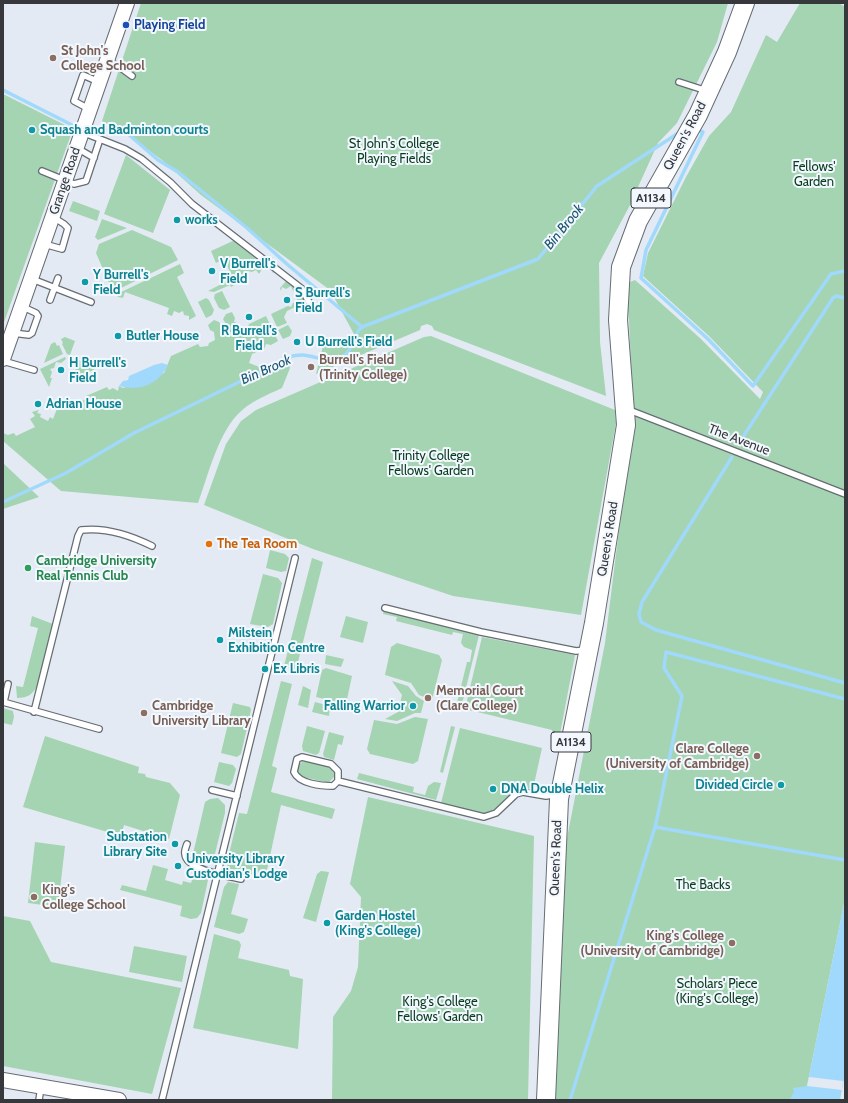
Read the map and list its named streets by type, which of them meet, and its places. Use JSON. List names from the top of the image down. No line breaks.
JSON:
{"streets":{"main road":["Queen's Road","A1134"],"street":["Grange Road"],"lane":["The Avenue"]},"crossings":[["Queen's Road","The Avenue"]],"water":["Bin Brook"],"parks":["St John's College Playing Fields","Fellows' Garden","Trinity College Fellows' Garden","The Backs","Scholars' Piece (King's College)","King's College Fellows' Garden"],"places":["Playing Field","St John's College School","Squash and Badminton courts","works","V Burrell's Field","Y Burrell's Field","S Burrell's Field","R Burrell's Field","Butler House","U Burrell's Field","Burrell's Field (Trinity College)","H Burrell's Field","Adrian House","The Tea Room","Cambridge University Real Tennis Club","Milstein Exhibition Centre","Ex Libris","Memorial Court (Clare College)","Falling Warrior","Cambridge University Library","Clare College (University of Cambridge)","Divided Circle","DNA Double Helix","Substation Library Site","University Library Custodian's Lodge","King's College School","Garden Hostel (King's College)","King's College (University of Cambridge)"]}
